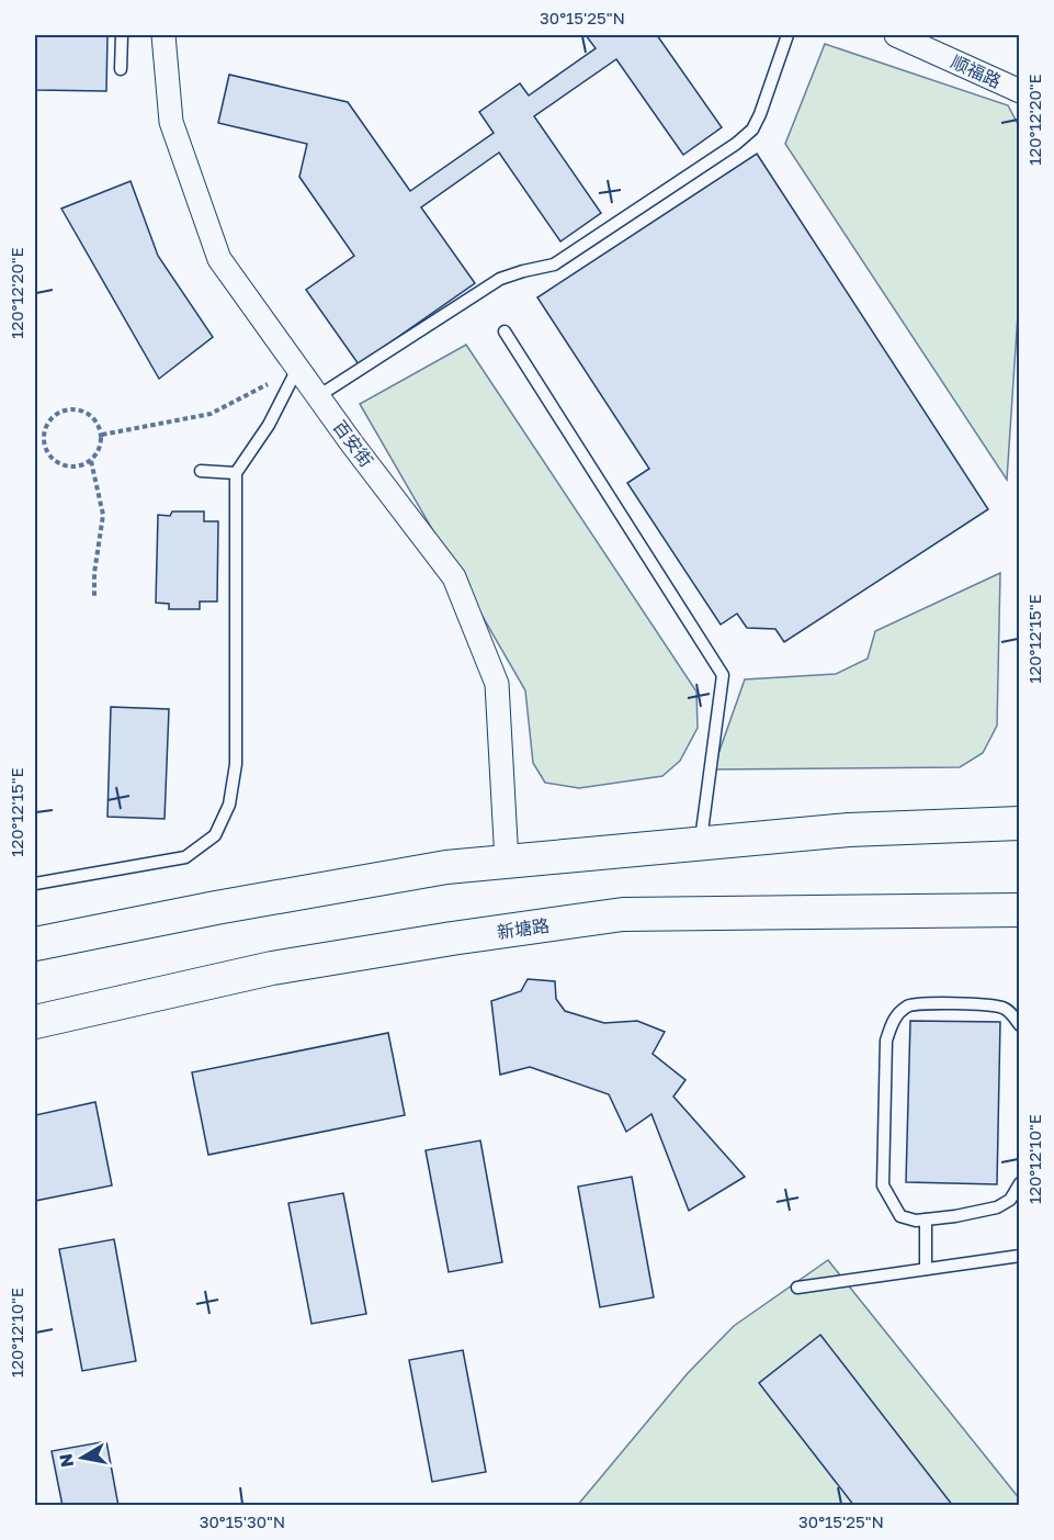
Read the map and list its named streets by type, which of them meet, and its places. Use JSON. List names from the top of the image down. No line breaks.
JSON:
{"streets":{"main road":["新塘路"],"street":["顺福路","百安街"]},"north":"left","coordinates":["30°15'25\"N","120°12'20\"E","120°12'15\"E","120°12'10\"E","30°15'30\"N"]}
